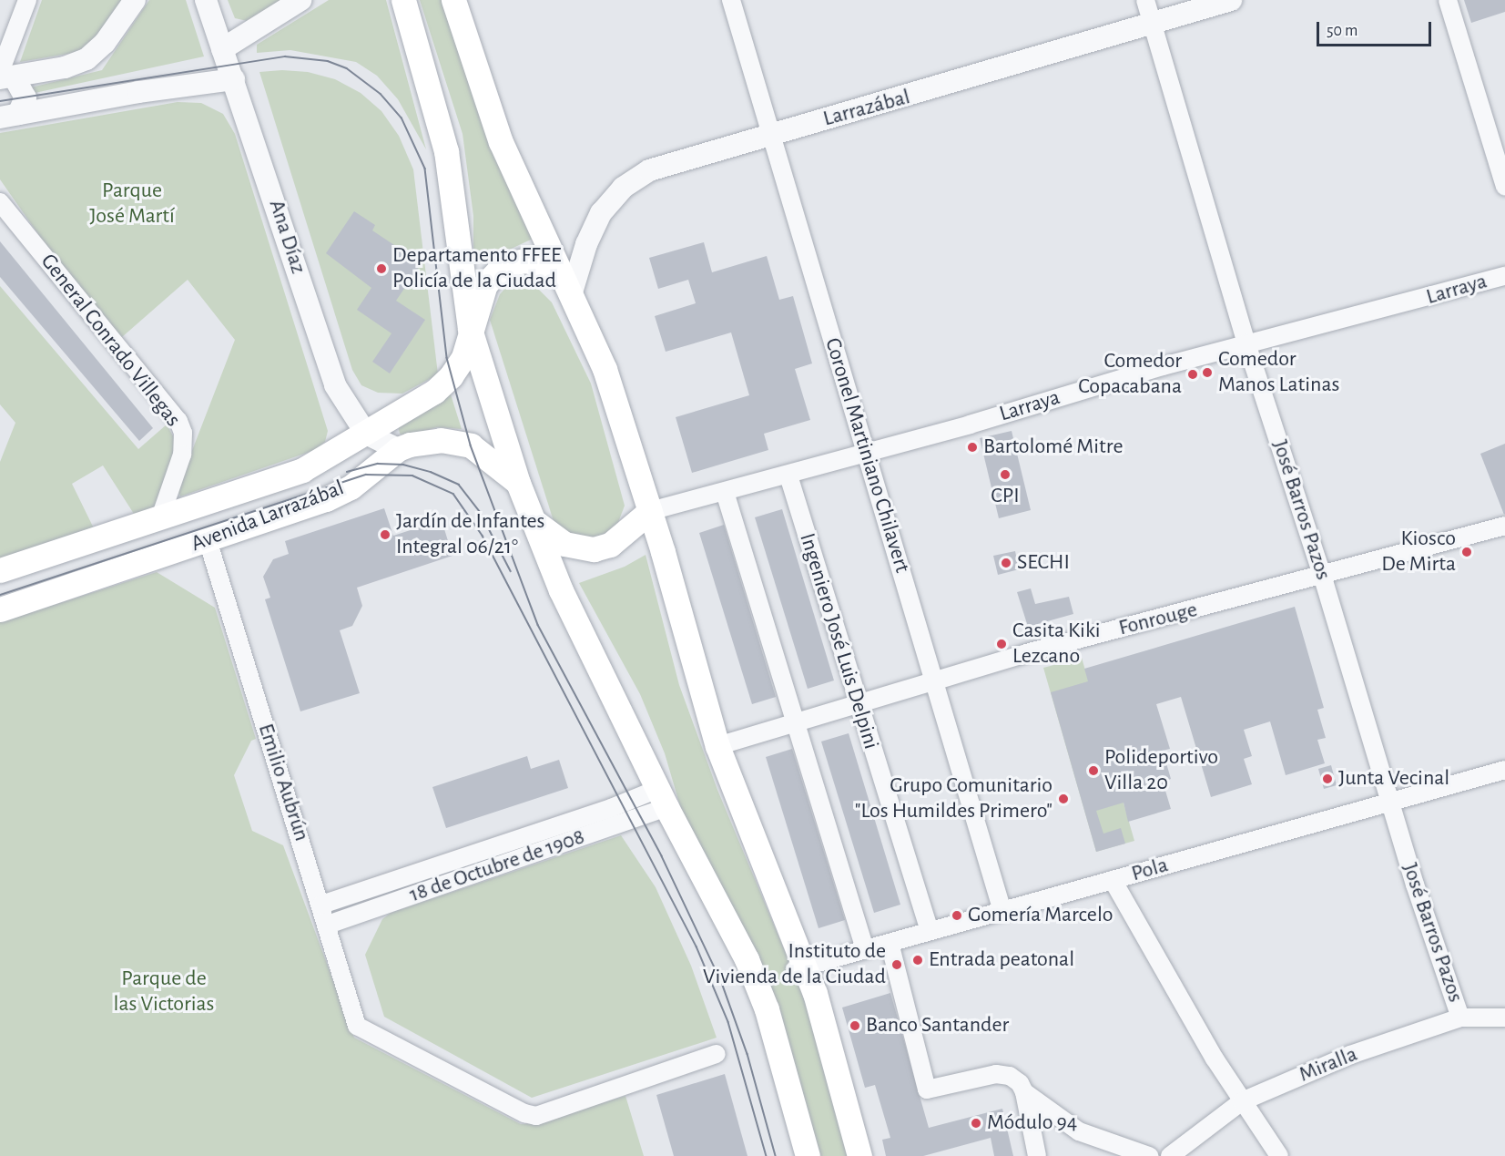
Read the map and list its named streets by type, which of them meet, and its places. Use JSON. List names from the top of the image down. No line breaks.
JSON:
{"streets":{"main road":["Avenida Larrazábal"],"street":["Larrazábal","Ana Díaz","Larraya","General Conrado Villegas","Coronel Martiniano Chilavert","José Barros Pazos","Fonrouge","Ingeniero José Luis Delpini","Emilio Aubrún","18 de Octubre de 1908","Pola","Miralla"]},"crossings":[["Larrazábal","Coronel Martiniano Chilavert"],["Larrazábal","José Barros Pazos"],["Ana Díaz","Avenida Larrazábal"],["Larraya","Coronel Martiniano Chilavert"],["Larraya","José Barros Pazos"],["Larraya","Ingeniero José Luis Delpini"],["General Conrado Villegas","Avenida Larrazábal"],["Coronel Martiniano Chilavert","Fonrouge"],["Coronel Martiniano Chilavert","Pola"],["José Barros Pazos","Fonrouge"],["José Barros Pazos","Pola"],["José Barros Pazos","Miralla"],["Avenida Larrazábal","Emilio Aubrún"],["Fonrouge","Ingeniero José Luis Delpini"],["Ingeniero José Luis Delpini","Pola"],["Emilio Aubrún","18 de Octubre de 1908"]],"parks":["Parque José Martí","Parque de las Victorias"],"places":["Departamento FFEE Policía de la Ciudad","Comedor Manos Latinas","Comedor Copacabana","Bartolomé Mitre","CPI","Jardín de Infantes Integral 06/21°","Kiosco De Mirta","SECHI","Casita Kiki Lezcano","Polideportivo Villa 20","Junta Vecinal","Grupo Comunitario \"Los Humildes Primero\"","Gomería Marcelo","Entrada peatonal","Instituto de Vivienda de la Ciudad","Banco Santander","Módulo 94"],"scale_bar":"50 m"}
